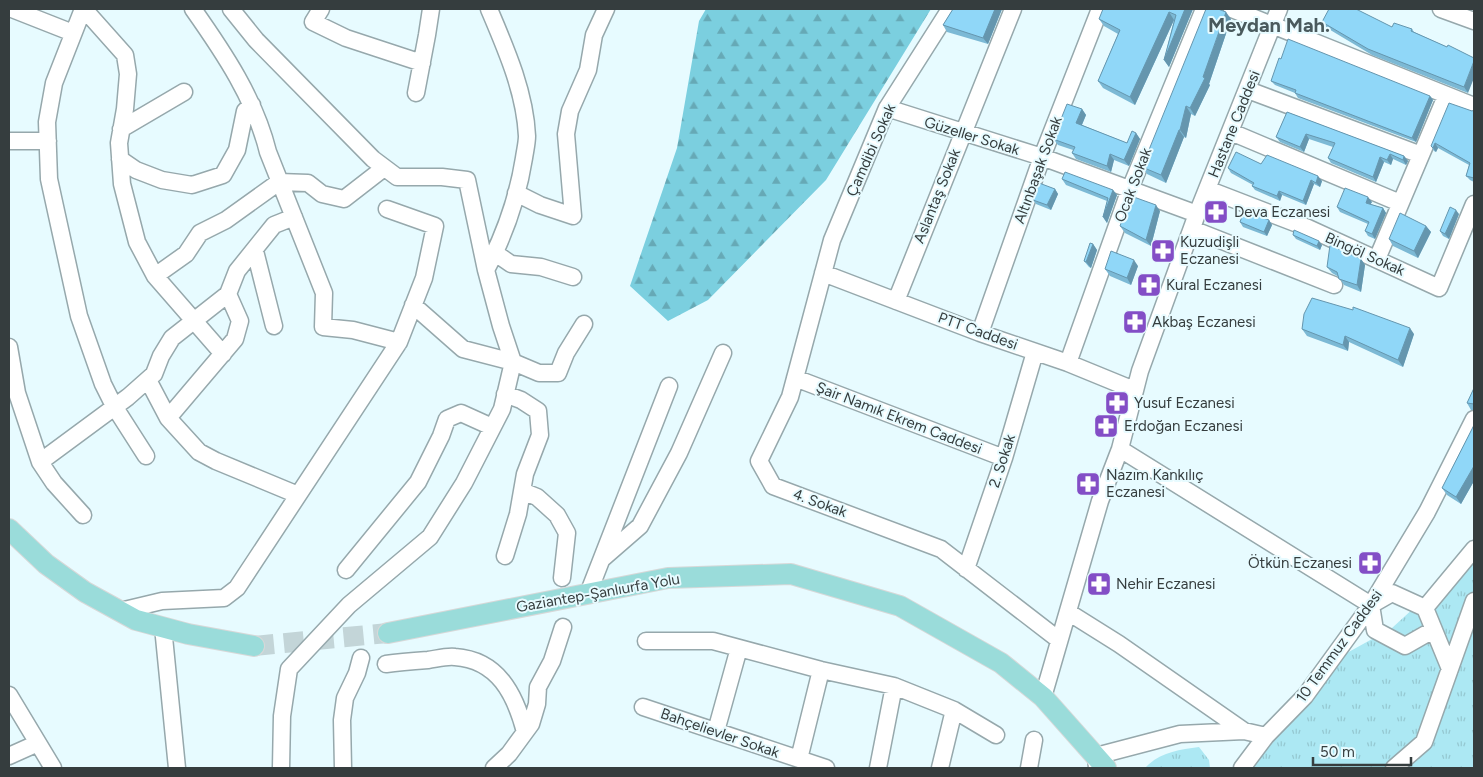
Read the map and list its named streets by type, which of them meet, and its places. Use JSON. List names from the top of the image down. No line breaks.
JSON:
{"streets":{"main road":["Gaziantep-Şanlıurfa Yolu"],"street":["Hastane Caddesi","Güzeller Sokak","Çamdibi Sokak","Altınbaşak Sokak","Ocak Sokak","Aslantaş Sokak","Bingöl Sokak","PTT Caddesi","Şair Namık Ekrem Caddesi","2. Sokak","4. Sokak","10 Temmuz Caddesi","Bahçelievler Sokak"]},"crossings":[["Hastane Caddesi","Güzeller Sokak"],["Hastane Caddesi","Bingöl Sokak"],["Hastane Caddesi","PTT Caddesi"],["Hastane Caddesi","4. Sokak"],["Hastane Caddesi","Gaziantep-Şanlıurfa Yolu"],["Güzeller Sokak","Çamdibi Sokak"],["Güzeller Sokak","Altınbaşak Sokak"],["Güzeller Sokak","Ocak Sokak"],["Güzeller Sokak","Aslantaş Sokak"],["Çamdibi Sokak","PTT Caddesi"],["Çamdibi Sokak","4. Sokak"],["Altınbaşak Sokak","PTT Caddesi"],["Ocak Sokak","PTT Caddesi"],["Aslantaş Sokak","PTT Caddesi"],["PTT Caddesi","2. Sokak"],["PTT Caddesi","4. Sokak"],["Şair Namık Ekrem Caddesi","2. Sokak"],["Şair Namık Ekrem Caddesi","4. Sokak"],["2. Sokak","4. Sokak"]],"districts":["Meydan Mah."],"places":{"pharmacy":["Deva Eczanesi","Kuzudişli Eczanesi","Kural Eczanesi","Akbaş Eczanesi","Yusuf Eczanesi","Erdoğan Eczanesi","Nazım Kankılıç Eczanesi","Ötkün Eczanesi","Nehir Eczanesi"]},"scale_bar":"50 m"}
